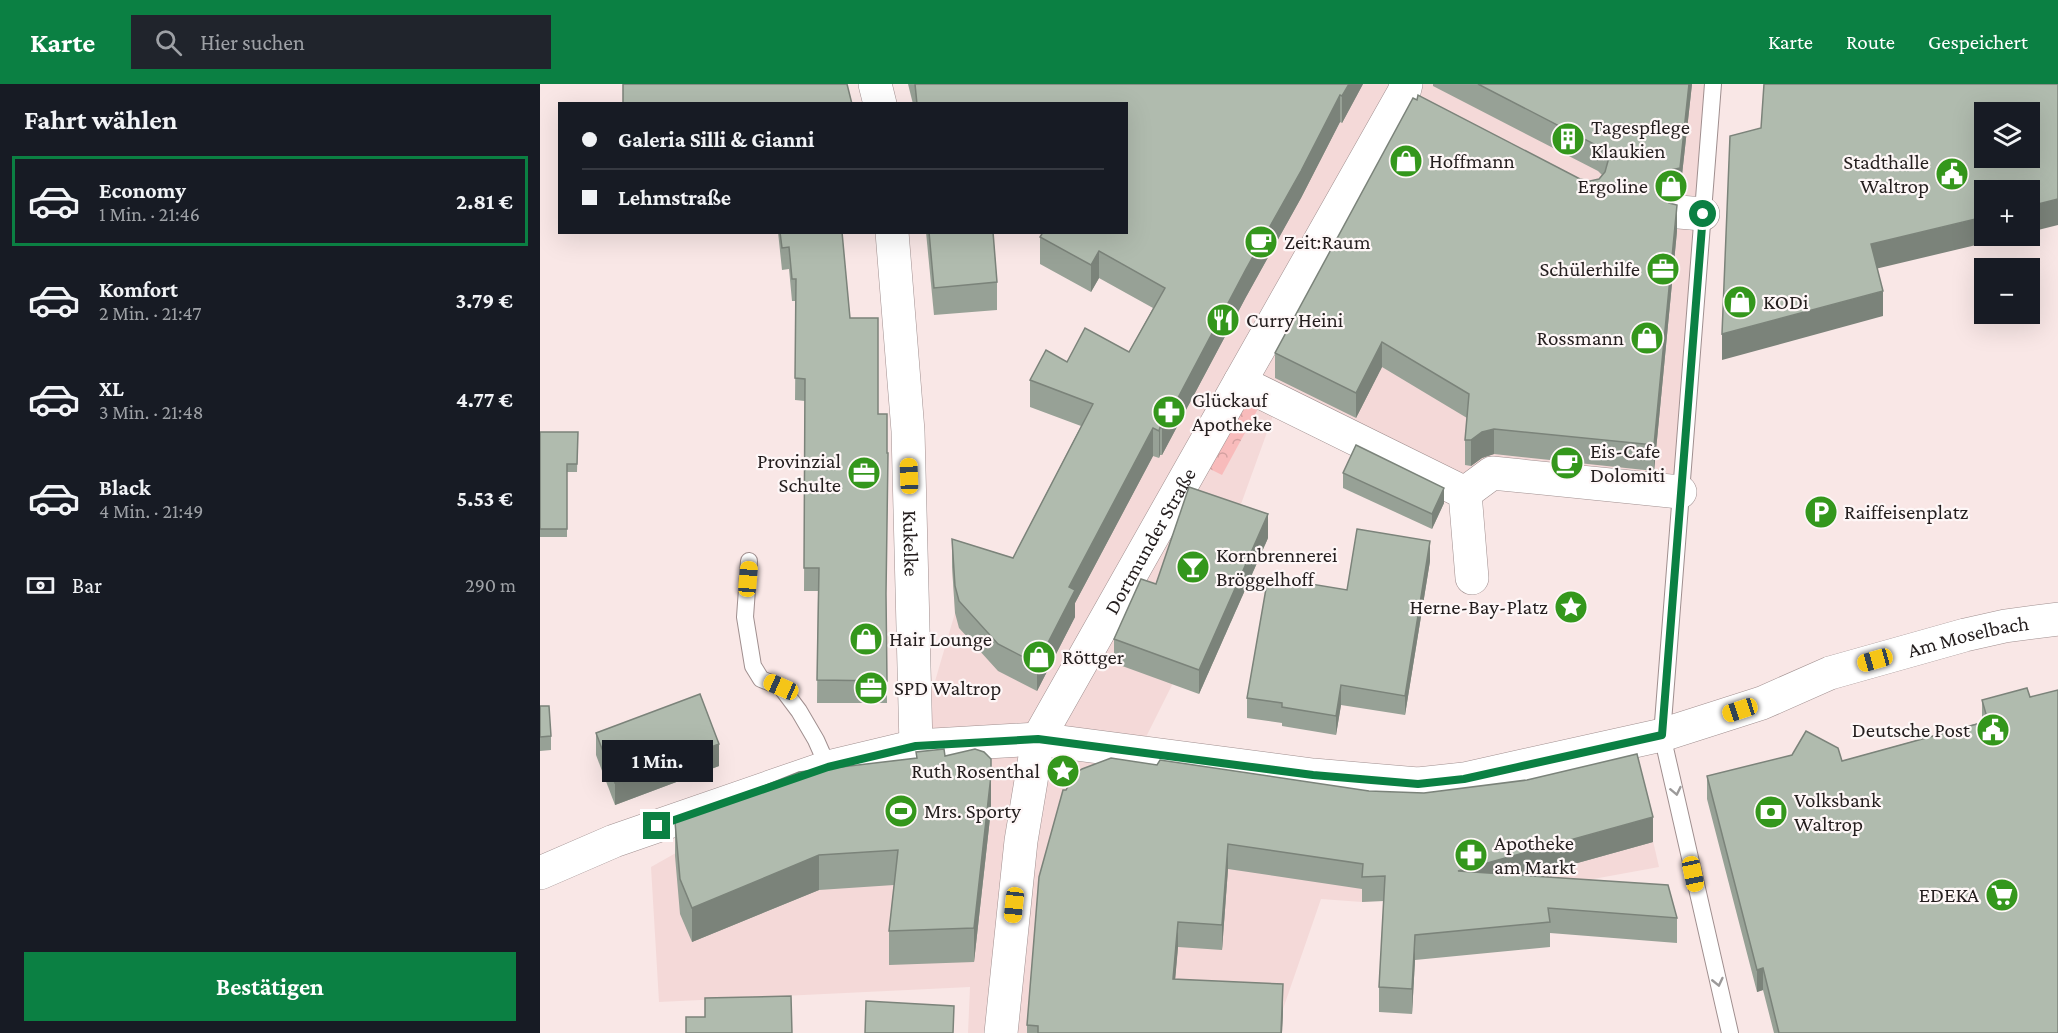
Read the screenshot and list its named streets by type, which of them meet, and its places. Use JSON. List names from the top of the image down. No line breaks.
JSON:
{"streets":{"street":["Dortmunder Straße","Kukelke","Am Moselbach"]},"crossings":[["Dortmunder Straße","Am Moselbach"],["Kukelke","Am Moselbach"]],"places":{"building":["Tagespflege Klaukien"],"shop":["Hoffmann","Ergoline","KODi","Rossmann","Hair Lounge","Röttger"],"public building":["Stadthalle Waltrop","Deutsche Post"],"cafe":["Zeit:Raum","Eis-Cafe Dolomiti"],"office":["Schülerhilfe","Provinzial Schulte","SPD Waltrop"],"restaurant":["Curry Heini"],"pharmacy":["Glückauf Apotheke","Apotheke am Markt"],"parking":["Raiffeisenplatz"],"bar":["Kornbrennerei Bröggelhoff"],"place":["Herne-Bay-Platz","Ruth Rosenthal"],"sports":["Mrs. Sporty"],"bank":["Volksbank Waltrop"],"supermarket":["EDEKA"]},"page":{"header":"Karte","search":"Hier suchen","nav":["Karte","Route","Gespeichert"],"heading":"Fahrt wählen","map_buttons":["+","−"],"banner":["Galeria Silli & Gianni","Lehmstraße"],"list":[{"name":"Economy","note":"1 Min. · 21:46","value":"2.81 €"},{"name":"Komfort","note":"2 Min. · 21:47","value":"3.79 €"},{"name":"XL","note":"3 Min. · 21:48","value":"4.77 €"},{"name":"Black","note":"4 Min. · 21:49","value":"5.53 €"}],"pay":["Bar","290 m"],"bubble":"1 Min.","buttons":"Bestätigen"}}
